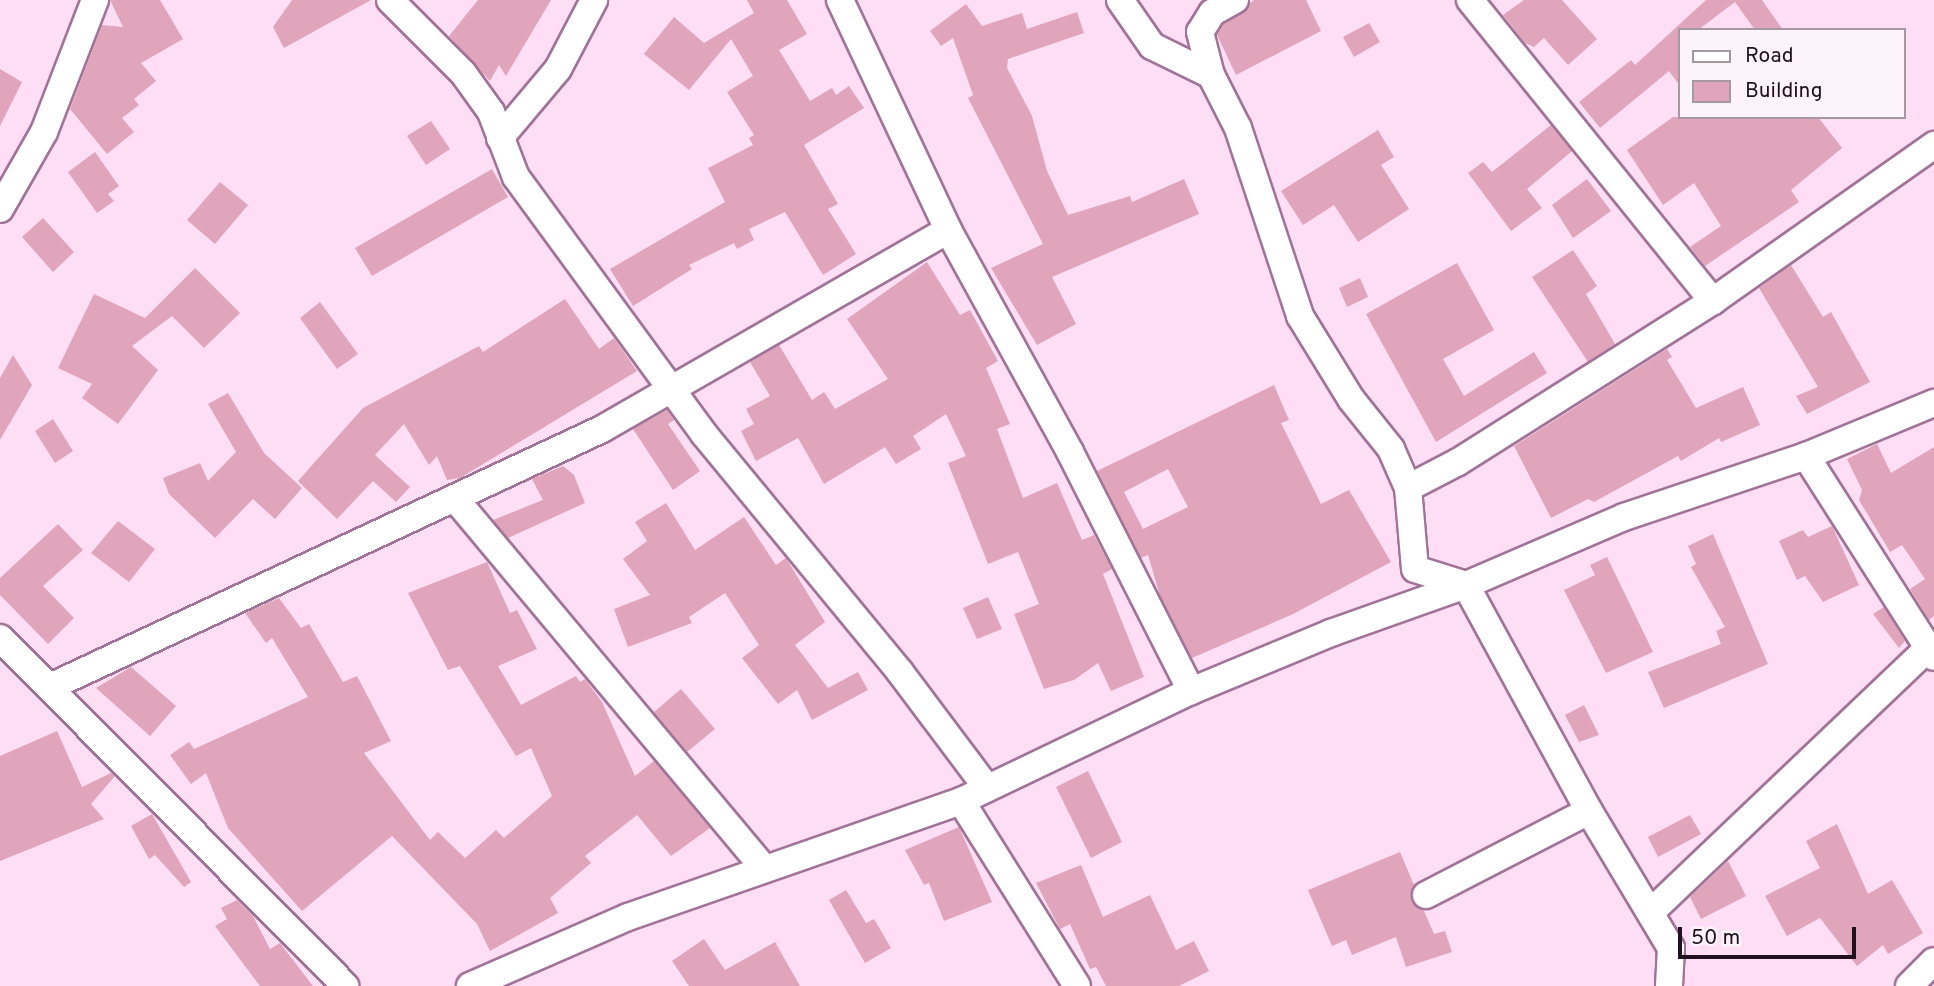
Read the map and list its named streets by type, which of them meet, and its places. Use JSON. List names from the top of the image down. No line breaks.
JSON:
{"legend":["Road","Building"],"scale_bar":"50 m"}
